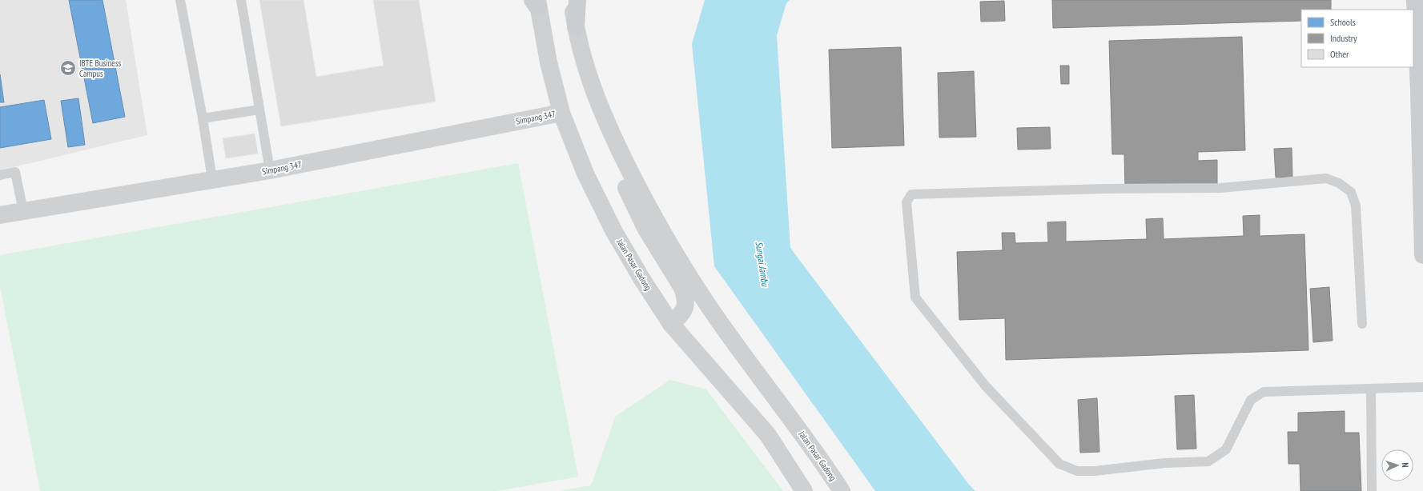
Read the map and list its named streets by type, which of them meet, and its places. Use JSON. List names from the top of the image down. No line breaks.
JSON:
{"streets":{"street":["Simpang 347","Jalan Pasar Gadong"]},"crossings":[["Simpang 347","Jalan Pasar Gadong"]],"water":["Sungai Jambu"],"places":{"school or university":["IBTE Business Campus"]},"legend":["Schools","Industry","Other"],"north":"right"}
